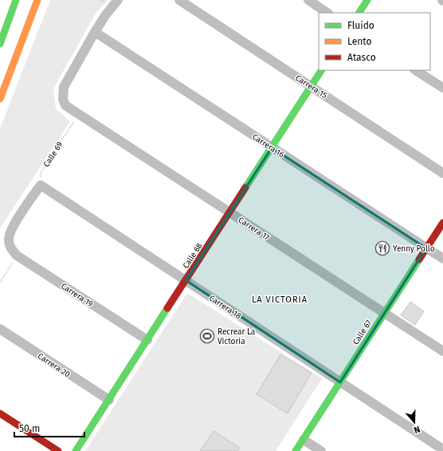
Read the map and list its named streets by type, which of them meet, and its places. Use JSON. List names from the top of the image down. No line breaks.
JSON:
{"streets":{"main road":["Calle 68","Calle 67"],"street":["Carrera 15","Carrera 16","Carrera 17","Carrera 19","Carrera 18","Carrera 20"],"path":["Calle 69"]},"crossings":[["Carrera 15","Calle 68"],["Carrera 16","Carrera 17"],["Carrera 16","Calle 68"],["Carrera 16","Calle 67"],["Calle 69","Carrera 17"],["Calle 69","Carrera 19"],["Calle 69","Carrera 18"],["Carrera 17","Calle 68"],["Carrera 17","Calle 67"],["Calle 68","Carrera 19"],["Calle 68","Carrera 18"],["Calle 68","Carrera 20"],["Carrera 19","Carrera 18"],["Carrera 18","Calle 67"]],"districts":["LA VICTORIA"],"places":{"restaurant":["Yenny Pollo"],"sports":["Recrear La Victoria"]},"legend":["Fluido","Lento","Atasco"],"scale_bar":"50 m","north":"bottom"}
